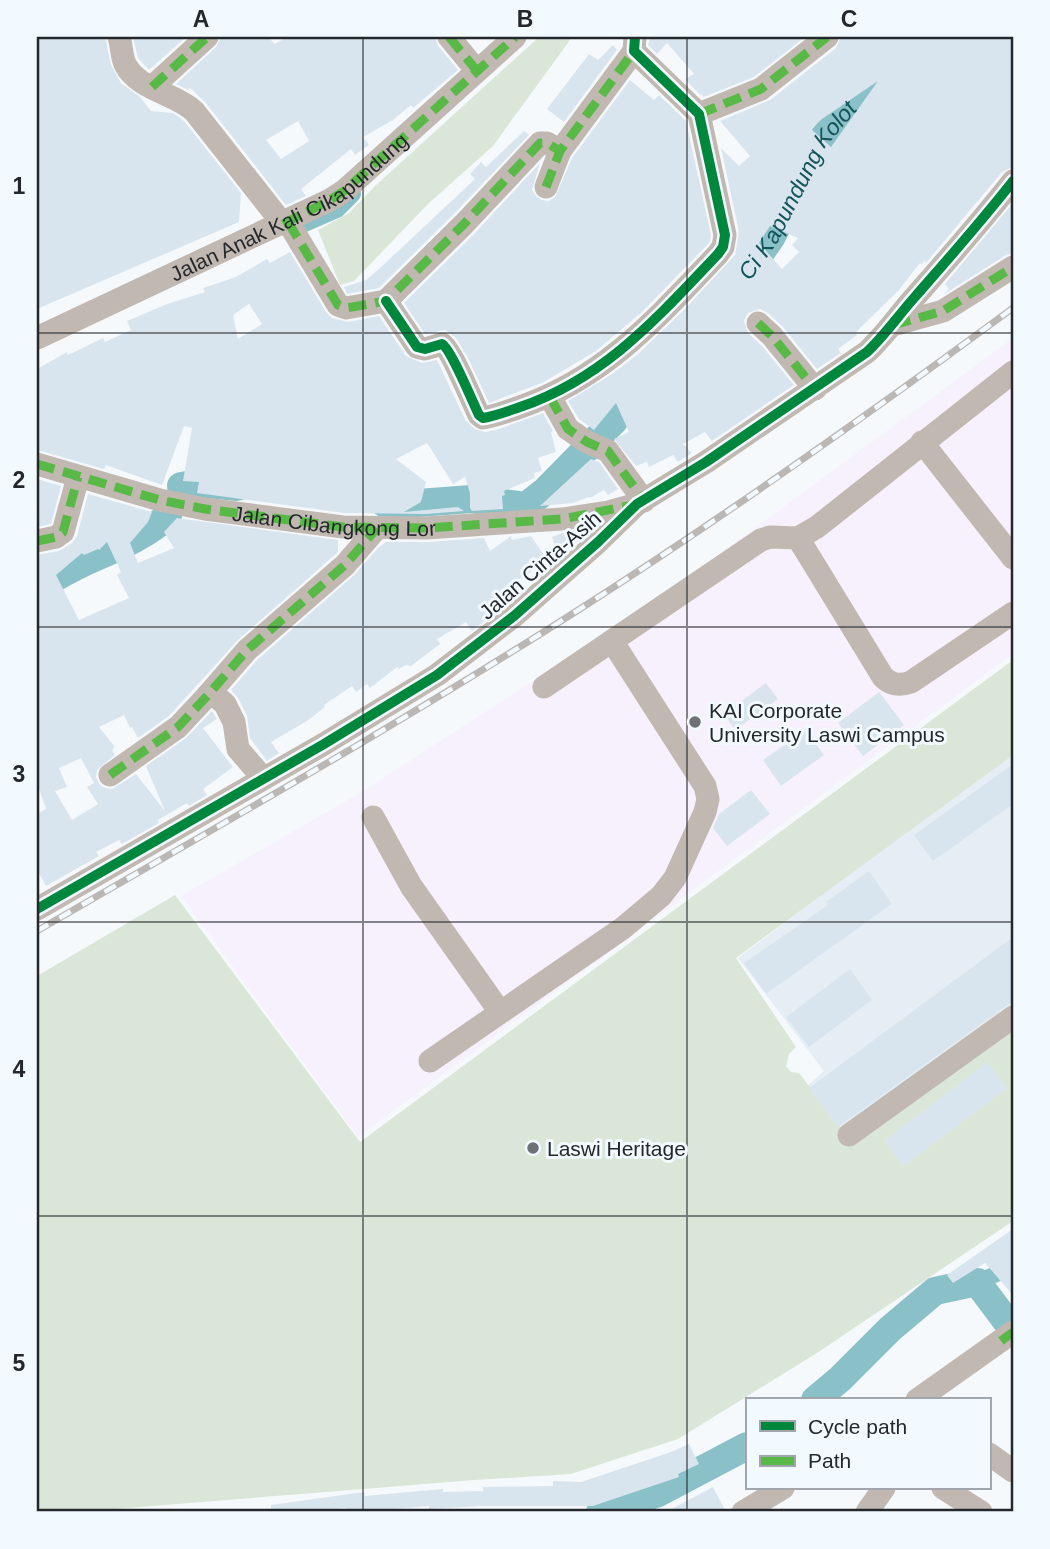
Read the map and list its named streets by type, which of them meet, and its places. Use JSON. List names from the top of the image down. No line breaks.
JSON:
{"streets":{"street":["Jalan Anak Kali Cikapundung","Jalan Cibangkong Lor","Jalan Cinta-Asih"]},"crossings":[["Jalan Cibangkong Lor","Jalan Cinta-Asih"]],"water":["Ci Kapundung Kolot"],"places":["KAI Corporate University Laswi Campus","Laswi Heritage"],"legend":["Cycle path","Path"],"grid":{"columns":["A","B","C"],"rows":["1","2","3","4","5"]}}
